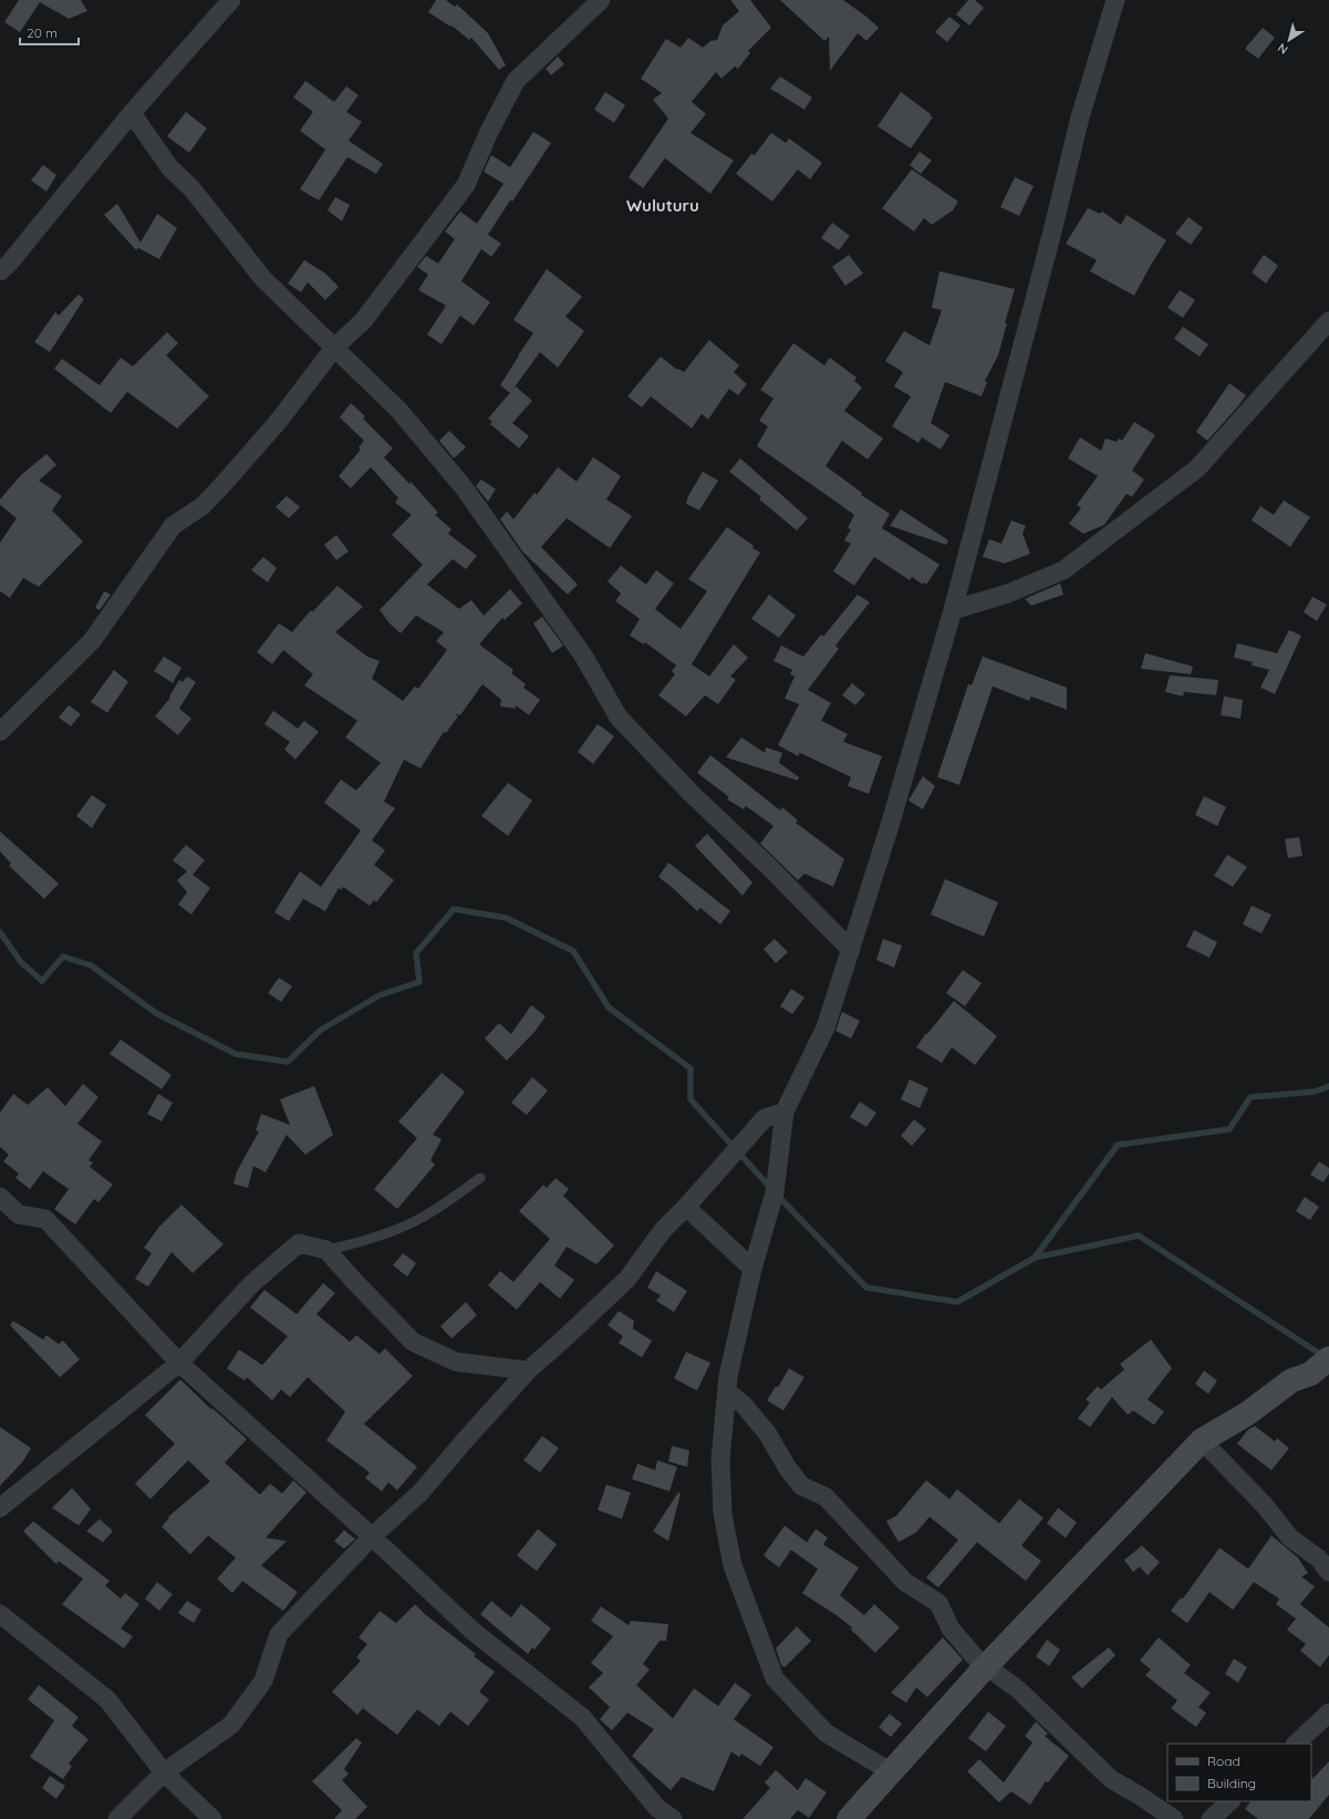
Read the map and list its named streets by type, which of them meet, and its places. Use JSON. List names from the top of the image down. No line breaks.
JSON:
{"districts":["Wuluturu"],"legend":["Road","Building"],"scale_bar":"20 m","north":"bottom left"}
